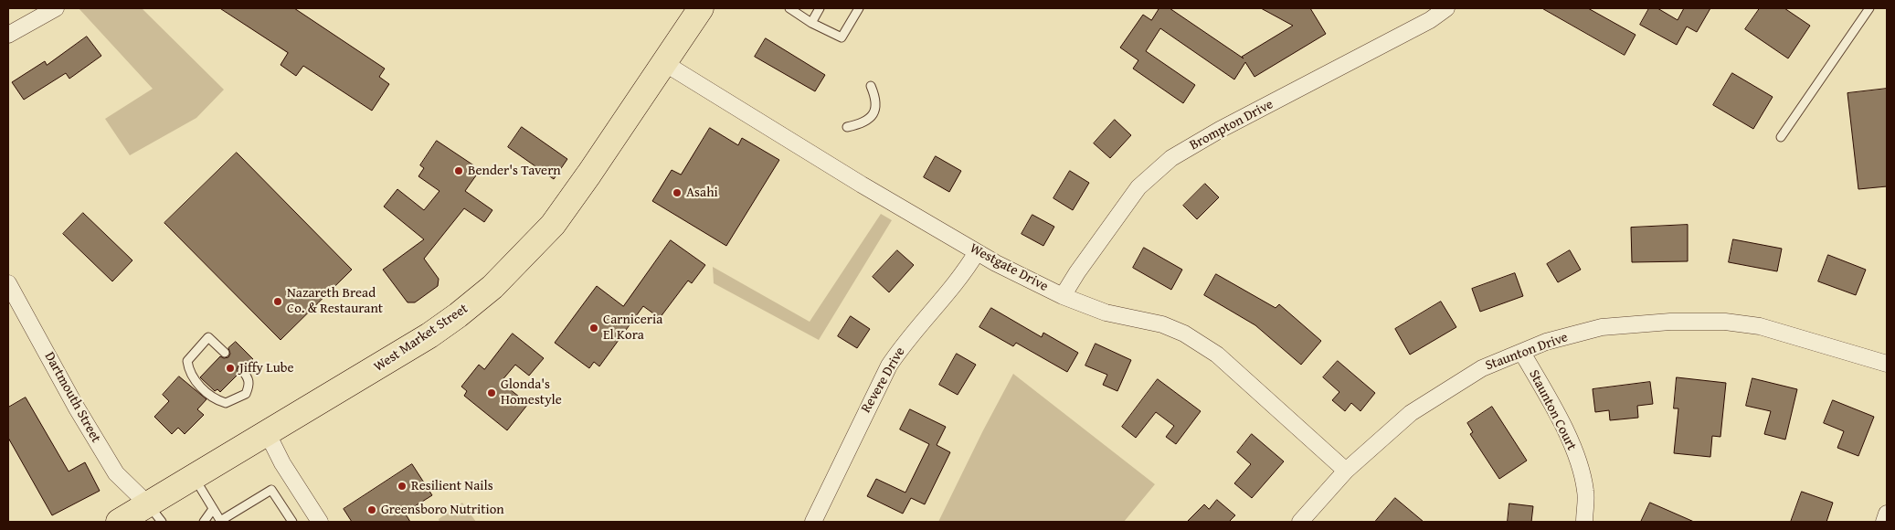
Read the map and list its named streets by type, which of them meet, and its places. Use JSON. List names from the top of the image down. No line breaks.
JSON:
{"streets":{"main road":["West Market Street"],"street":["Brompton Drive","Westgate Drive","Staunton Drive","Revere Drive","Dartmouth Street","Staunton Court"]},"crossings":[["Brompton Drive","Westgate Drive"],["Westgate Drive","West Market Street"],["Westgate Drive","Staunton Drive"],["Westgate Drive","Revere Drive"],["West Market Street","Dartmouth Street"],["Staunton Drive","Staunton Court"]],"places":["Bender's Tavern","Asahi","Nazareth Bread Co. & Restaurant","Carniceria El Kora","Jiffy Lube","Glonda's Homestyle","Resilient Nails","Greensboro Nutrition"]}
